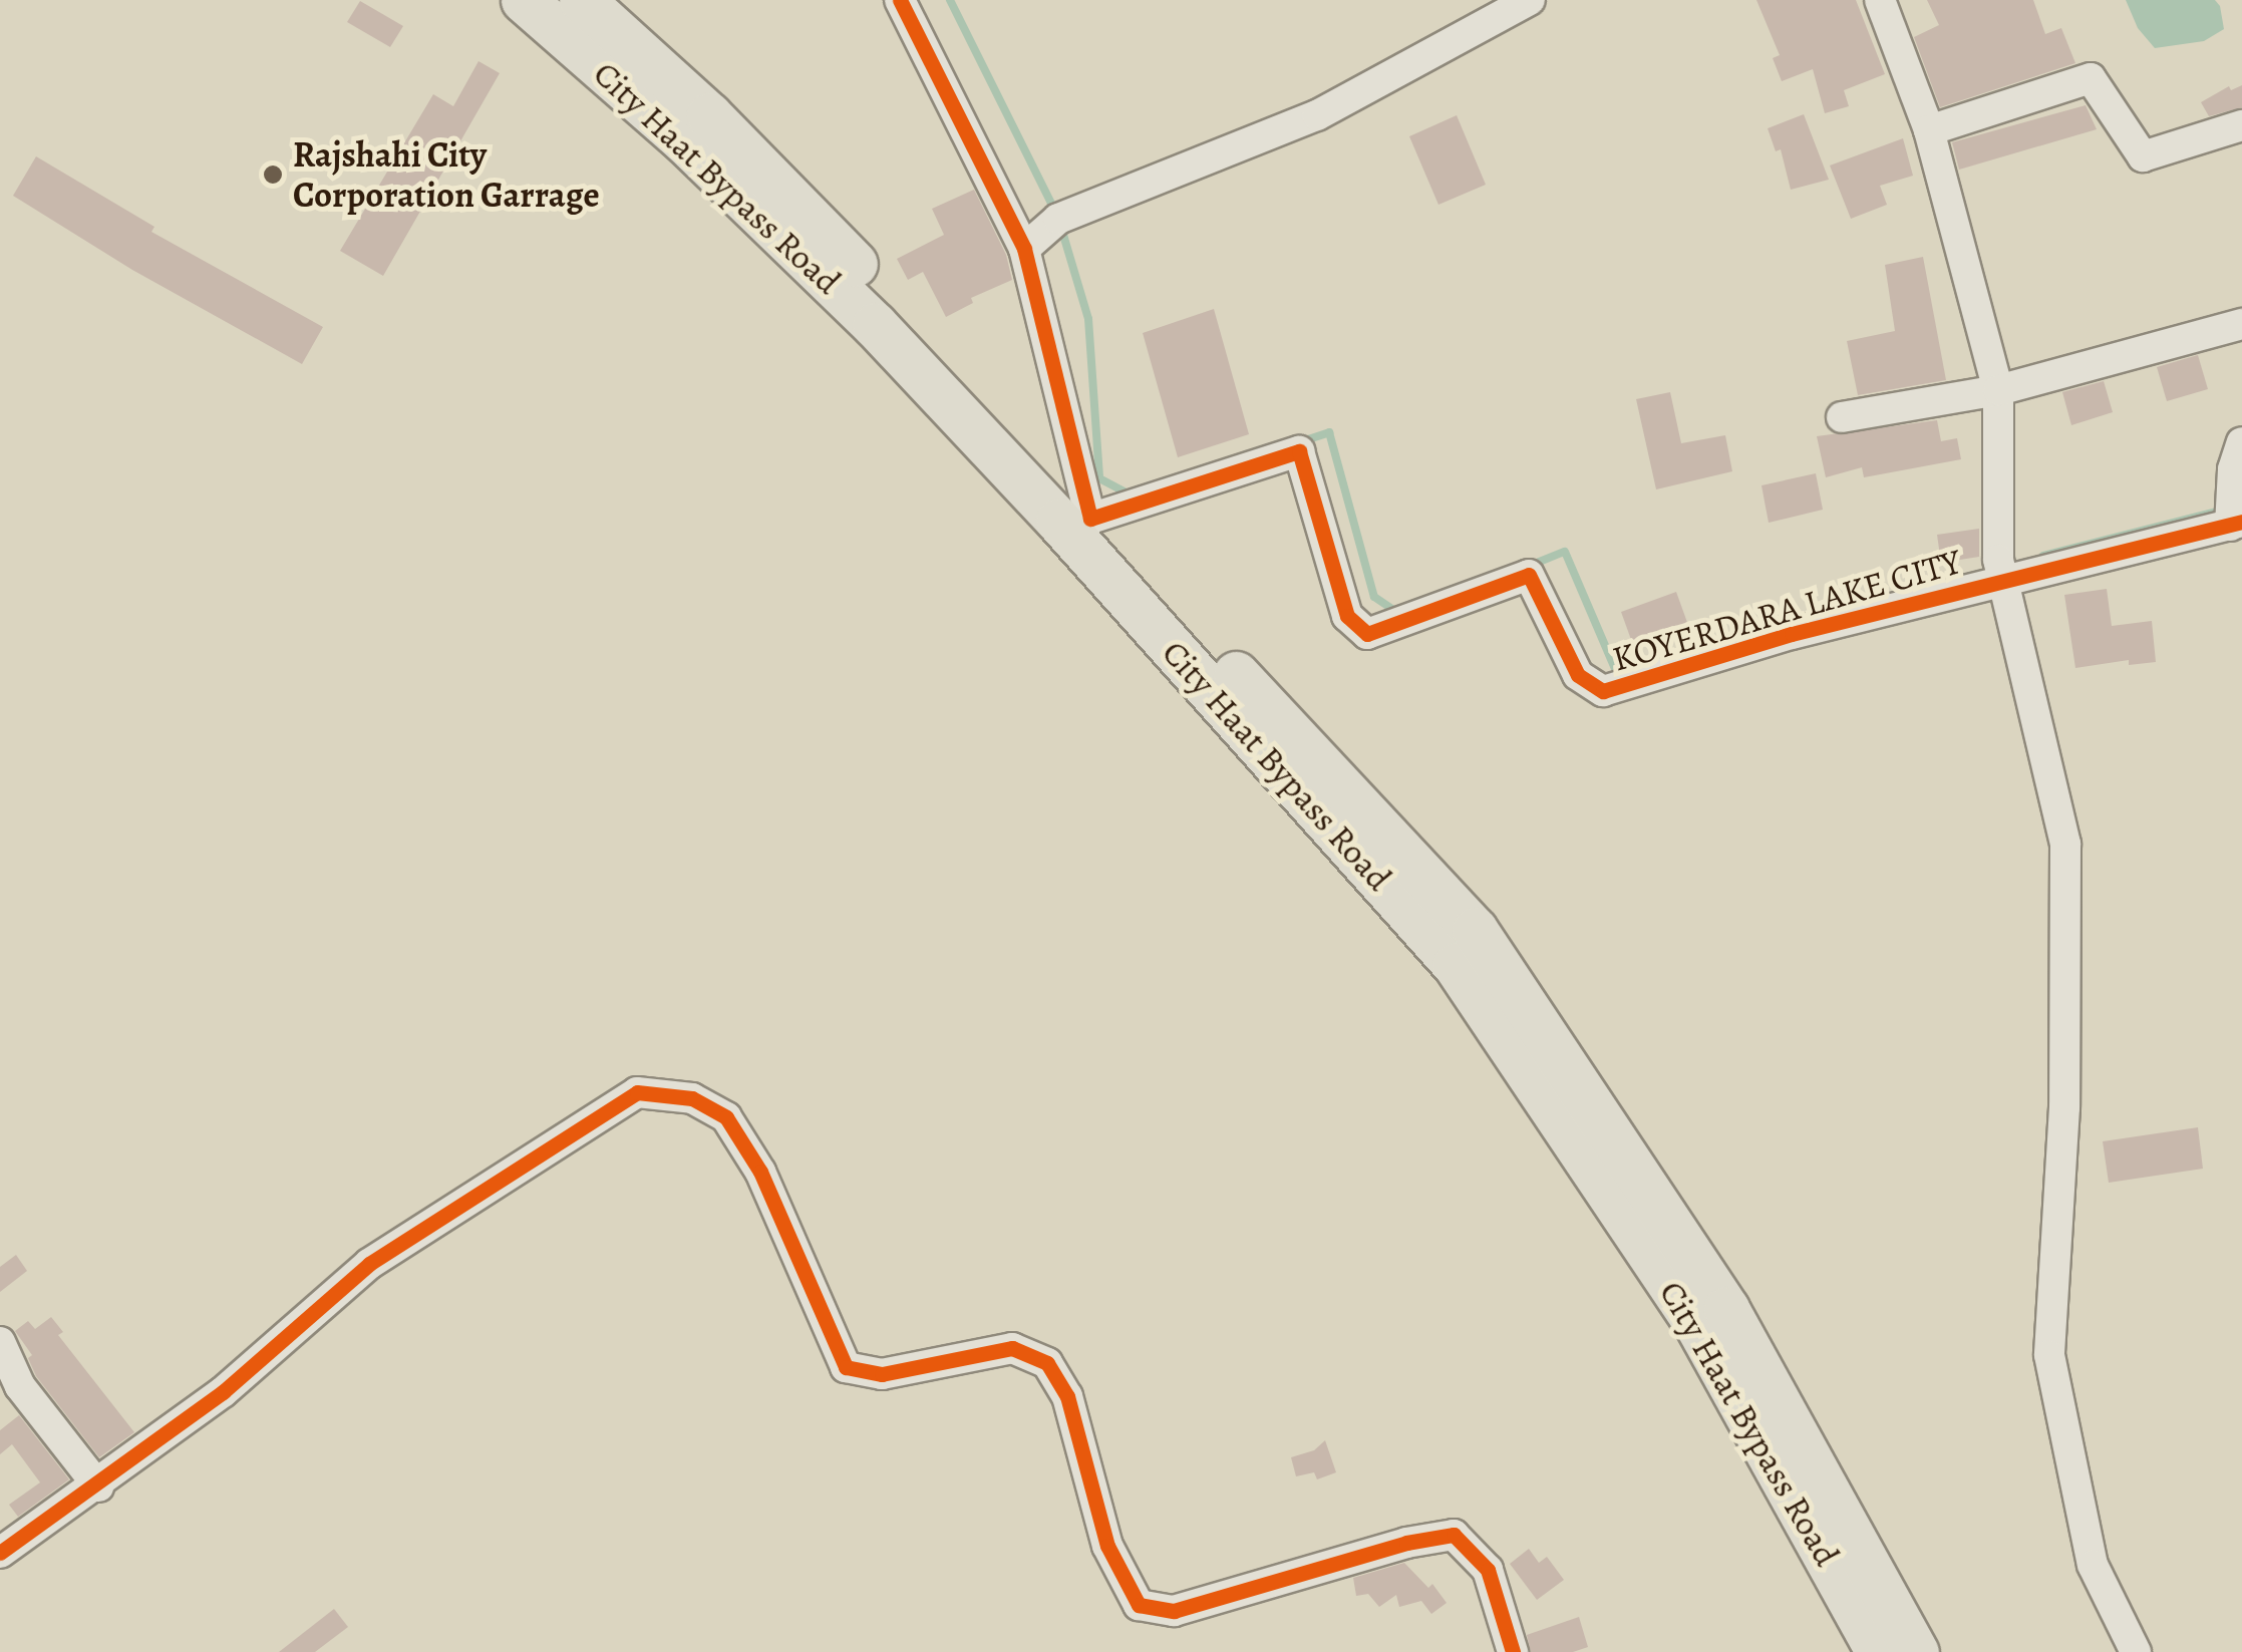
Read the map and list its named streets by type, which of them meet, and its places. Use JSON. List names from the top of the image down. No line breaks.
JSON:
{"streets":{"main road":["City Haat Bypass Road"],"street":["KOYERDARA LAKE CITY"]},"crossings":[["City Haat Bypass Road","KOYERDARA LAKE CITY"]],"places":["Rajshahi City Corporation Garrage"]}
